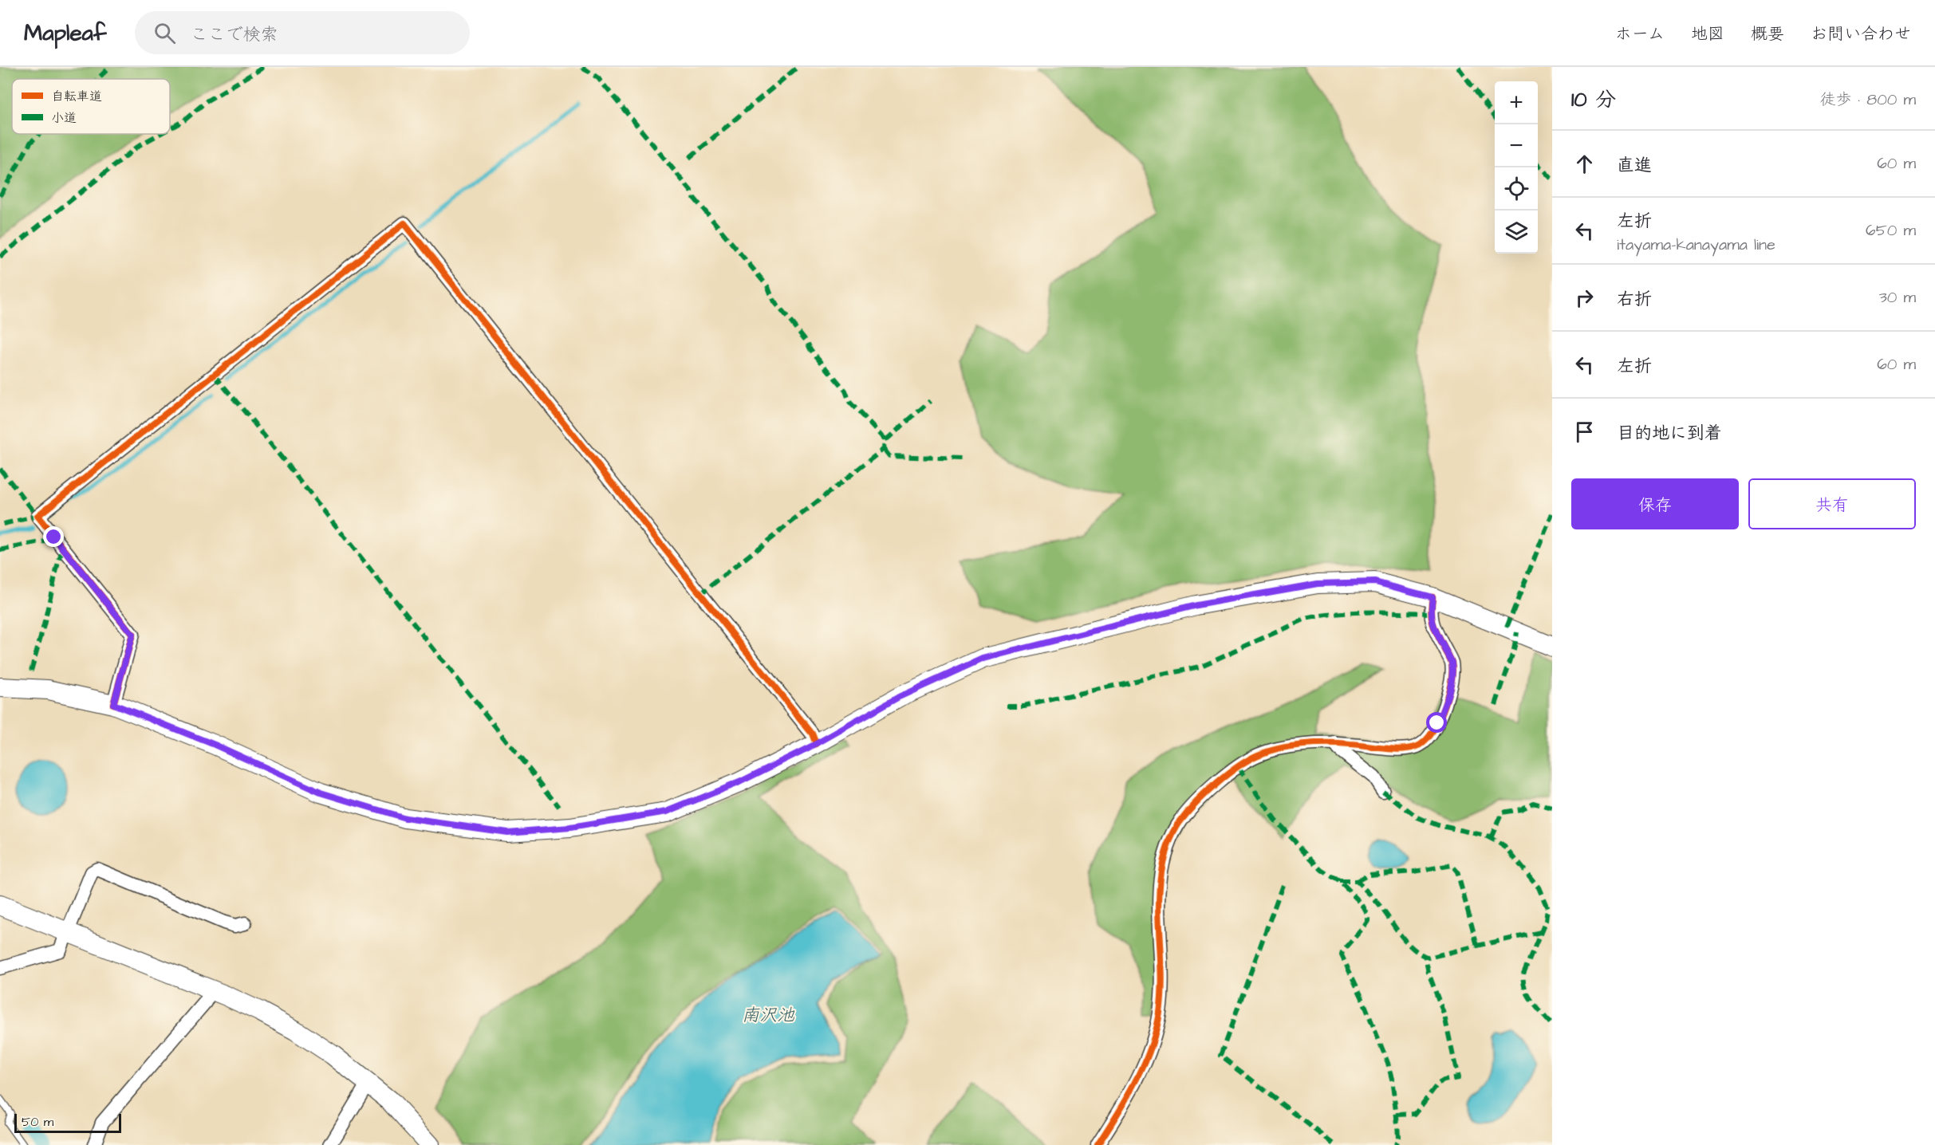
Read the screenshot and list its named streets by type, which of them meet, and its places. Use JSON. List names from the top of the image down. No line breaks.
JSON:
{"water":["南沢池"],"legend":["自転車道","小道"],"scale_bar":"50 m","page":{"header":"Mapleaf","search":"ここで検索","nav":["ホーム","地図","概要","お問い合わせ"],"heading":["10 分","徒歩 · 800 m"],"map_buttons":["+","−"],"list":[["直進","60 m"],["左折","itayama-kanayama line","650 m"],["右折","30 m"],["左折","60 m"],"目的地に到着"],"buttons":["保存","共有"],"scale":"50 m"}}
